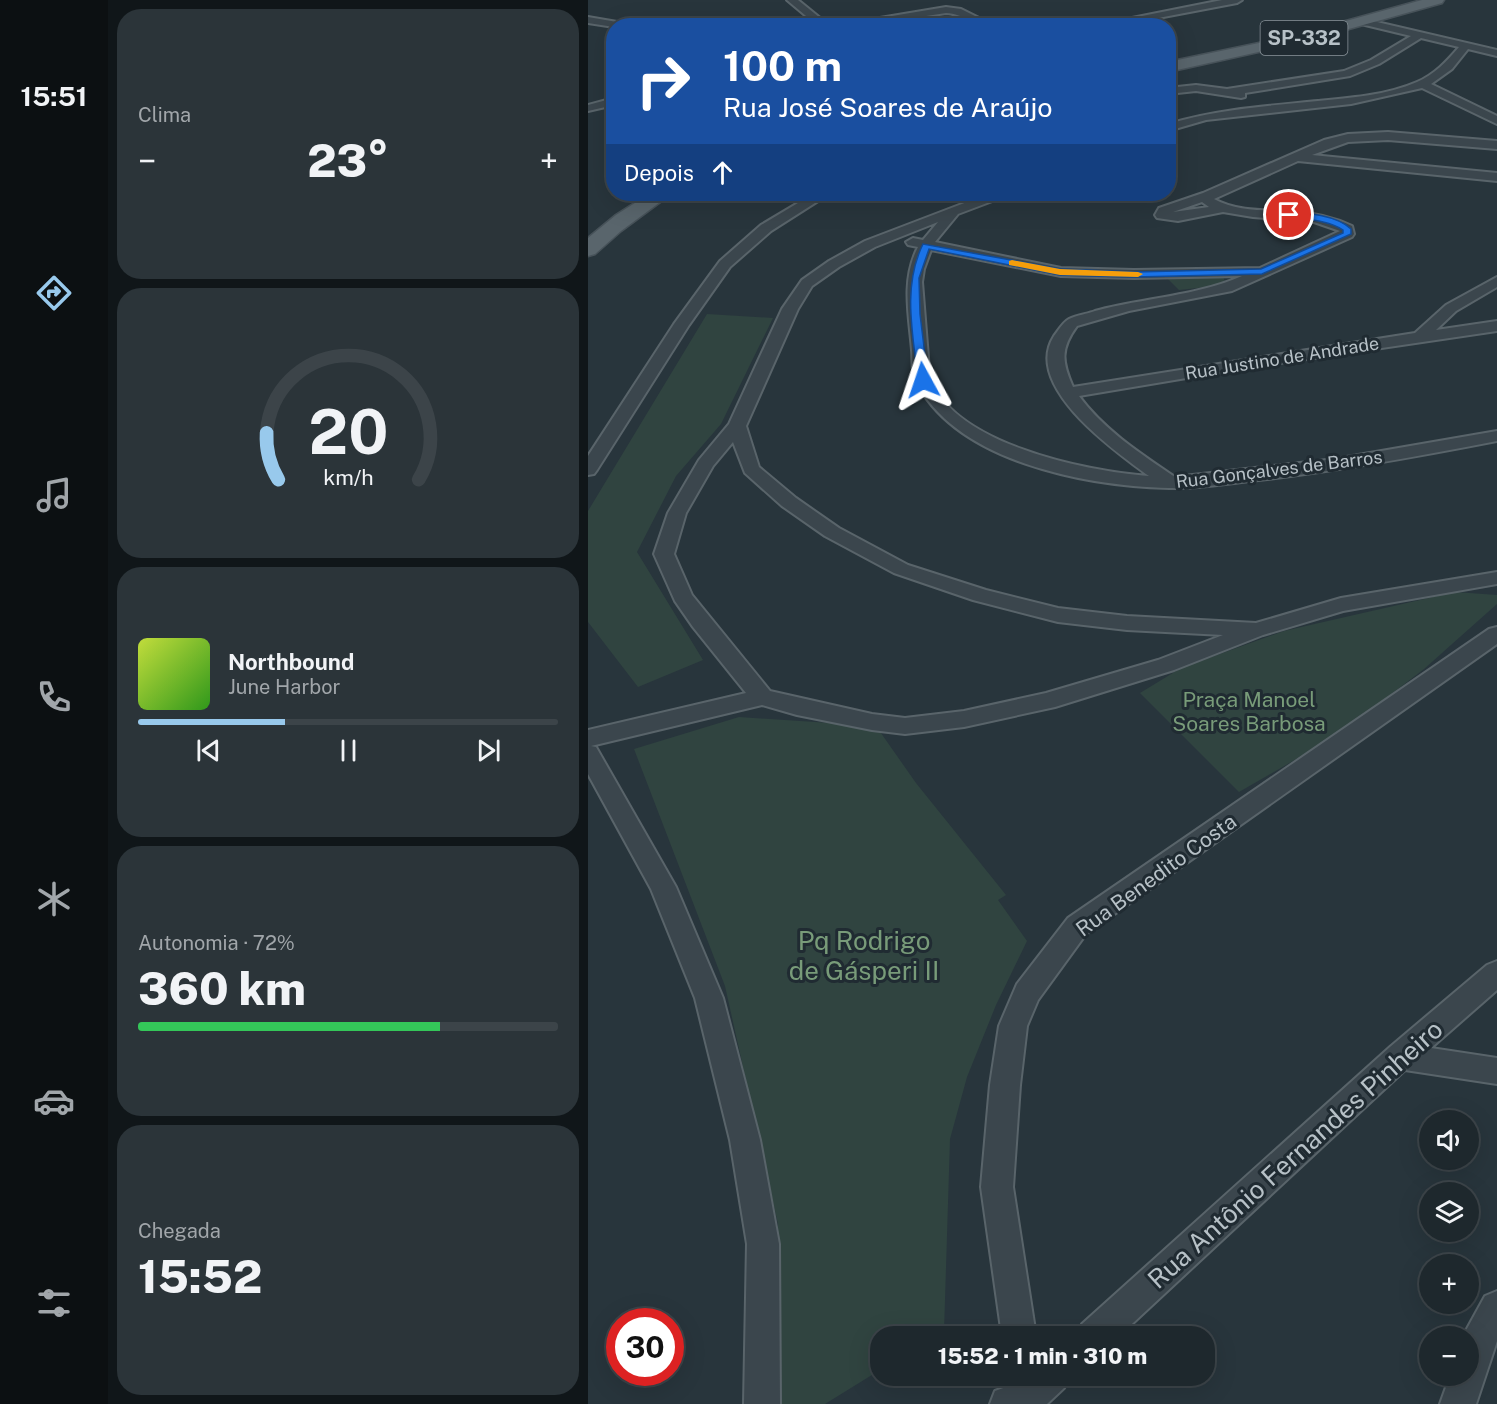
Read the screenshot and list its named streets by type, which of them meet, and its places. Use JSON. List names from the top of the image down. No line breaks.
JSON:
{"streets":{"main road":["SP-332"],"street":["Rua Justino de Andrade","Rua Gonçalves de Barros","Rua Benedito Costa","Rua Antônio Fernandes Pinheiro"]},"parks":["Praça Manoel Soares Barbosa","Pq Rodrigo de Gásperi II"],"page":{"tabs":"15:51","tile":["Clima",["Autonomia · 72%","360 km"],["Chegada","15:52"]],"turn":["100 m","Rua José Soares de Araújo"],"heat":["−","23°","+"],"then":"Depois","song":["Northbound","June Harbor"],"map_buttons":["+","−"],"limit":"30","trip":"15:52 · 1 min · 310 m","gauge":["20","km/h"]}}
